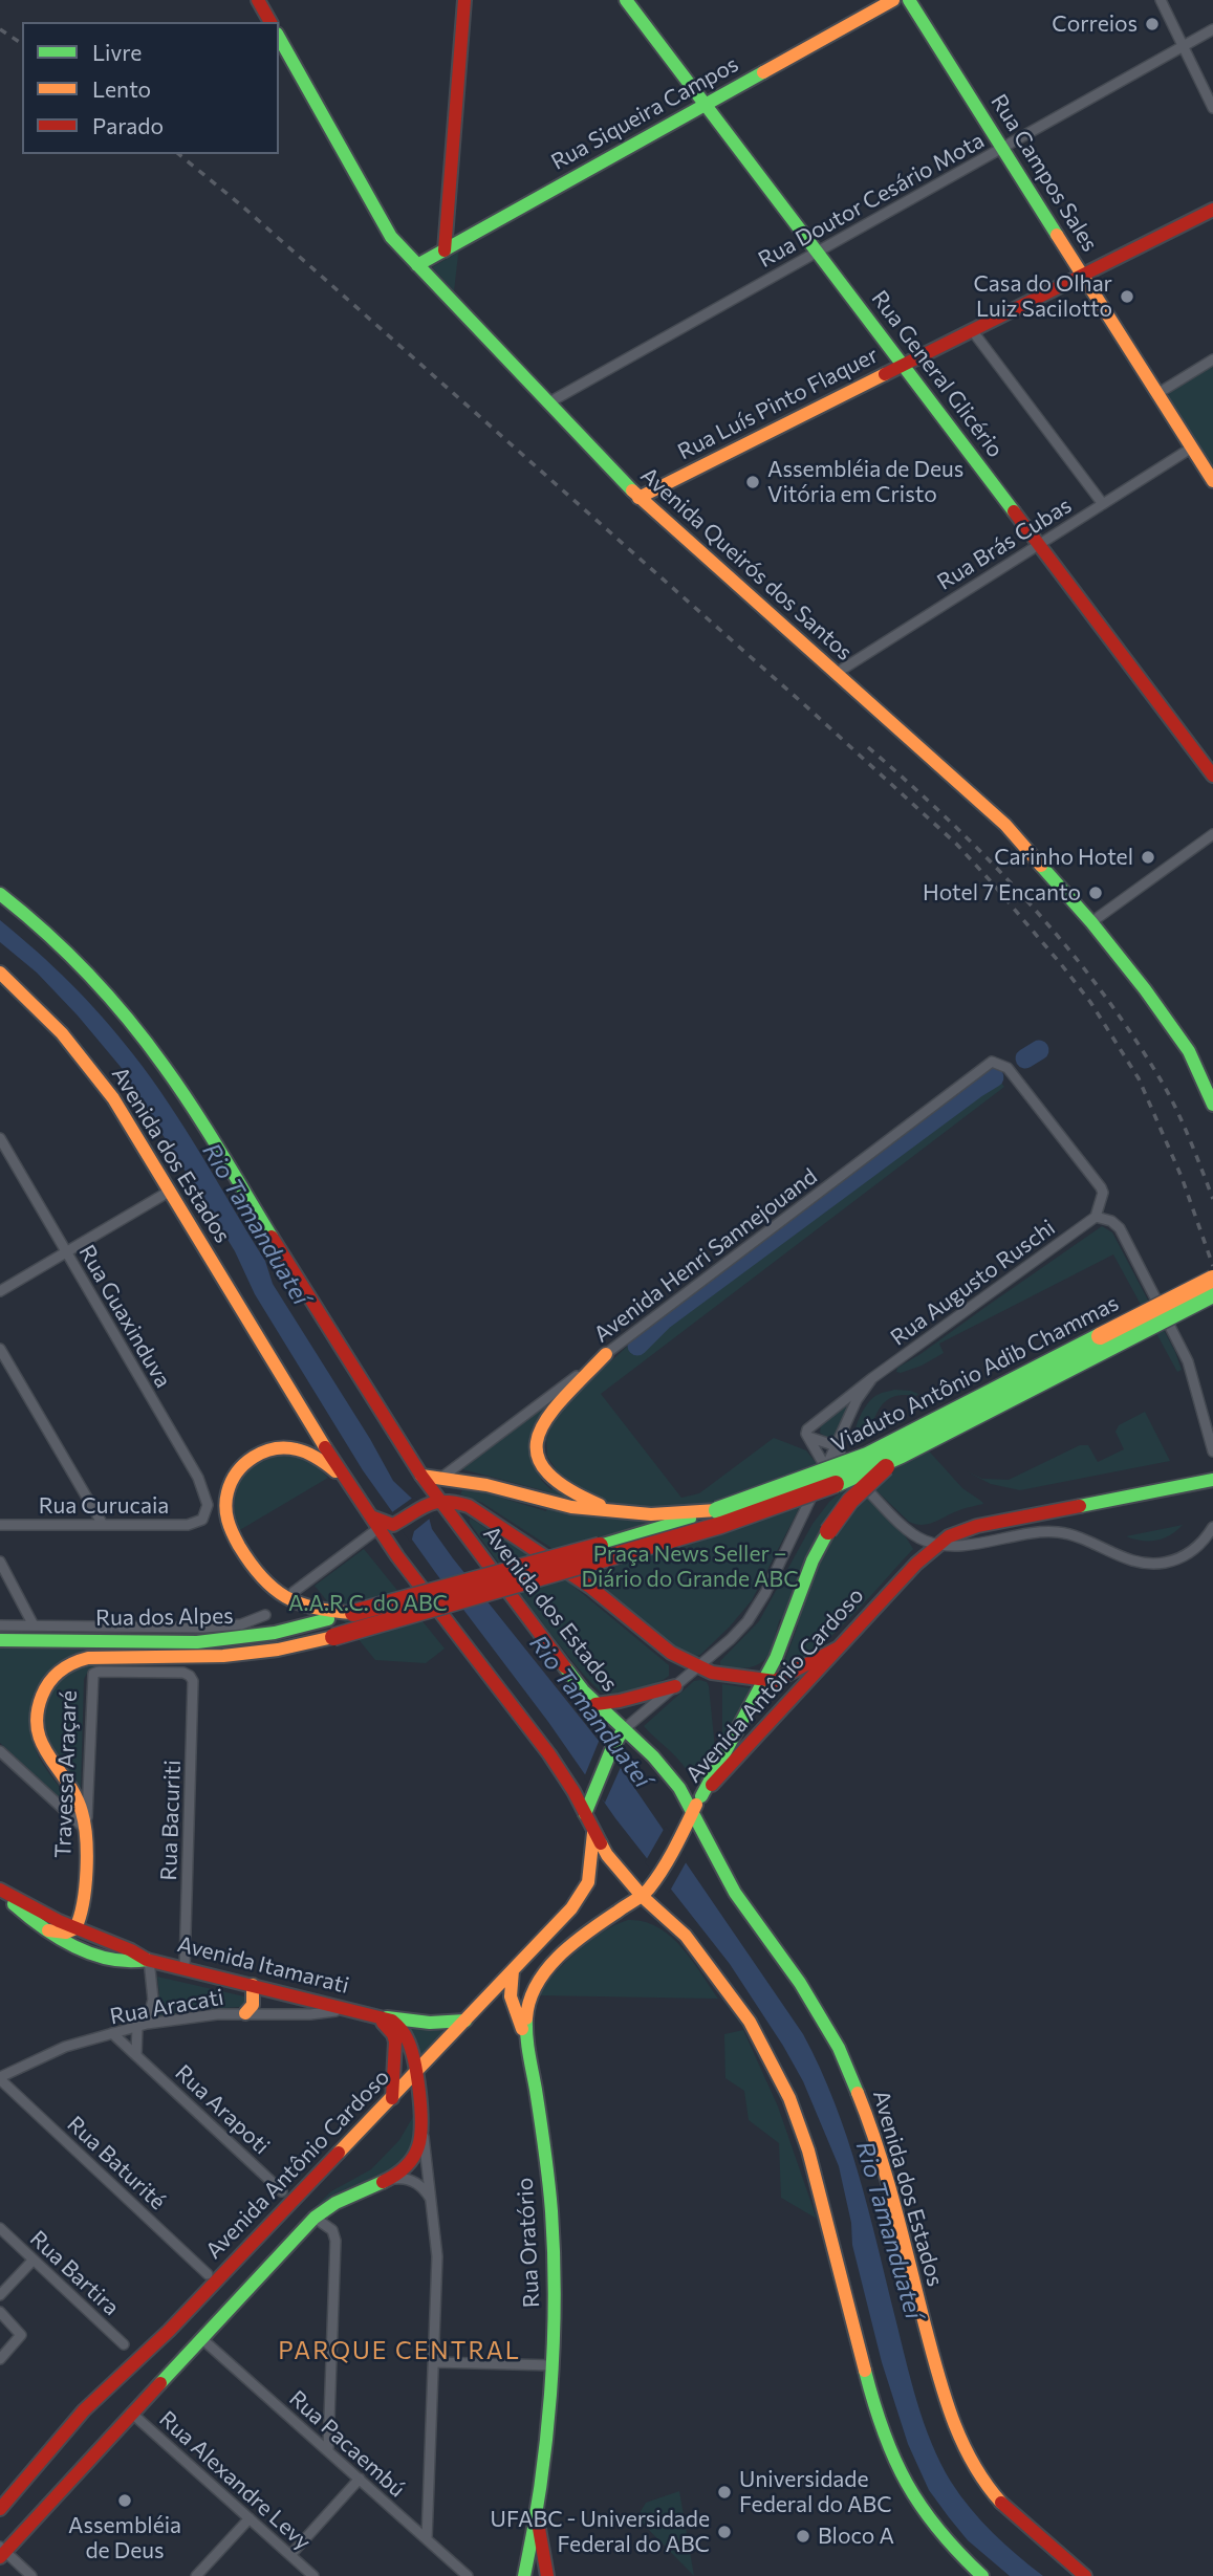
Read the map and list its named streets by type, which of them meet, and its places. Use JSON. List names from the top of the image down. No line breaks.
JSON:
{"streets":{"main road":["Rua Siqueira Campos","Rua Campos Sales","Rua General Glicério","Rua Luís Pinto Flaquer","Avenida Queirós dos Santos","Avenida dos Estados","Viaduto Antônio Adib Chammas","Rua dos Alpes","Avenida Antônio Cardoso","Travessa Araçaré","Avenida Itamarati","Rua Oratório"],"street":["Rua Doutor Cesário Mota","Rua Brás Cubas","Avenida Henri Sannejouand","Rua Augusto Ruschi","Rua Guaxinduva","Rua Curucaia","Rua Bacuriti","Rua Aracati","Rua Arapoti","Rua Baturité","Rua Bartira","Rua Pacaembú","Rua Alexandre Levy"]},"crossings":[["Rua Siqueira Campos","Rua General Glicério"],["Rua Siqueira Campos","Avenida Queirós dos Santos"],["Rua Campos Sales","Rua Doutor Cesário Mota"],["Rua Campos Sales","Rua Luís Pinto Flaquer"],["Rua Campos Sales","Rua Brás Cubas"],["Rua Doutor Cesário Mota","Rua General Glicério"],["Rua Doutor Cesário Mota","Avenida Queirós dos Santos"],["Rua General Glicério","Rua Luís Pinto Flaquer"],["Rua General Glicério","Rua Brás Cubas"],["Rua Luís Pinto Flaquer","Avenida Queirós dos Santos"],["Rua Brás Cubas","Avenida Queirós dos Santos"],["Avenida dos Estados","Avenida Henri Sannejouand"],["Avenida dos Estados","Rua Augusto Ruschi"],["Avenida dos Estados","Avenida Antônio Cardoso"],["Avenida Henri Sannejouand","Rua Augusto Ruschi"],["Rua Guaxinduva","Rua Curucaia"],["Viaduto Antônio Adib Chammas","Rua dos Alpes"],["Viaduto Antônio Adib Chammas","Travessa Araçaré"],["Avenida Antônio Cardoso","Avenida Itamarati"],["Avenida Antônio Cardoso","Rua Oratório"],["Travessa Araçaré","Rua Bacuriti"],["Travessa Araçaré","Avenida Itamarati"],["Rua Bacuriti","Avenida Itamarati"],["Avenida Itamarati","Rua Aracati"],["Rua Aracati","Rua Arapoti"],["Rua Aracati","Rua Baturité"]],"districts":["PARQUE CENTRAL"],"water":["Rio Tamanduateí"],"parks":["Praça News Seller – Diário do Grande ABC","A.A.R.C. do ABC"],"places":["Correios","Casa do Olhar Luiz Sacilotto","Assembléia de Deus Vitória em Cristo","Carinho Hotel","Hotel 7 Encanto","Universidade Federal do ABC","Assembléia de Deus","UFABC - Universidade Federal do ABC","Bloco A"],"legend":["Livre","Lento","Parado"]}
